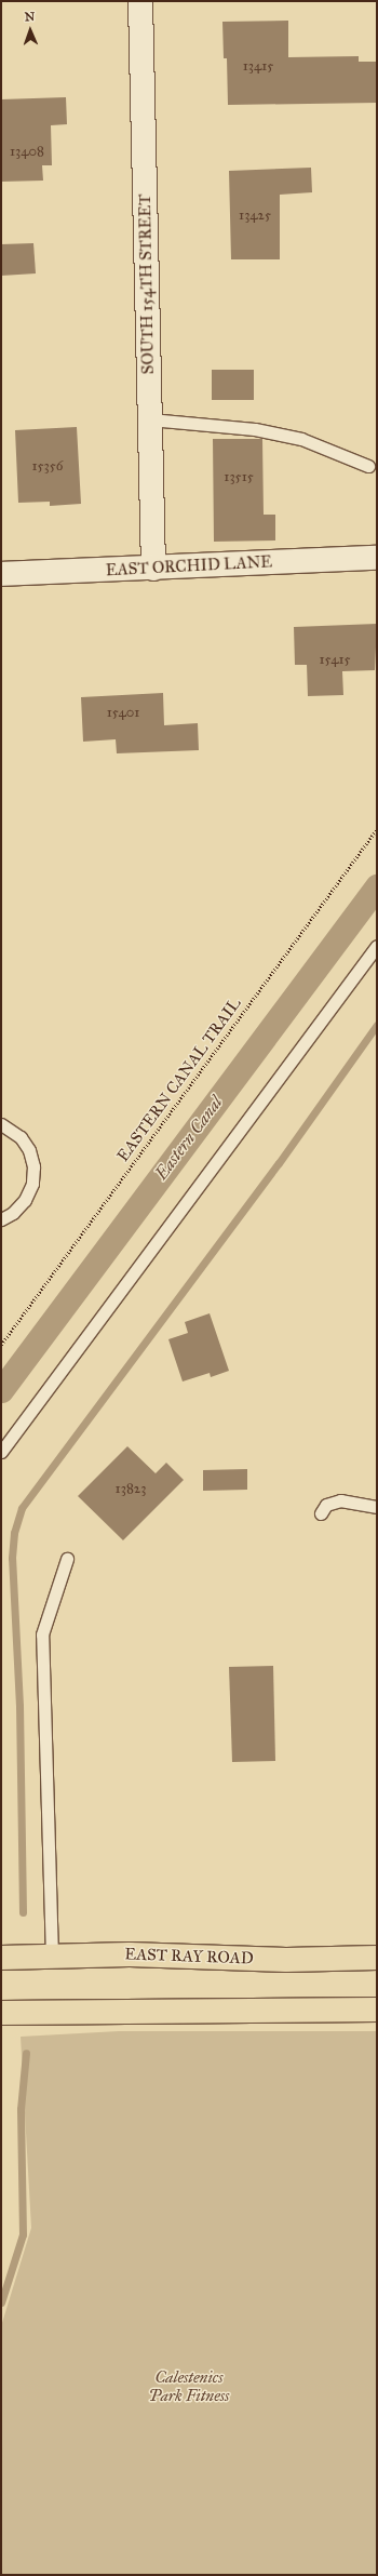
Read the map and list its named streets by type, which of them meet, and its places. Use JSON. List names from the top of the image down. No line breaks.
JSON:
{"streets":{"main road":["EAST RAY ROAD"],"street":["SOUTH 154TH STREET","EAST ORCHID LANE"],"path":["EASTERN CANAL TRAIL"]},"crossings":[["SOUTH 154TH STREET","EAST ORCHID LANE"]],"water":["Eastern Canal"],"parks":["Calestenics Park Fitness"],"house_numbers":["13415","13408","13425","15356","13515","15415","15401","13823"],"north":"top"}
